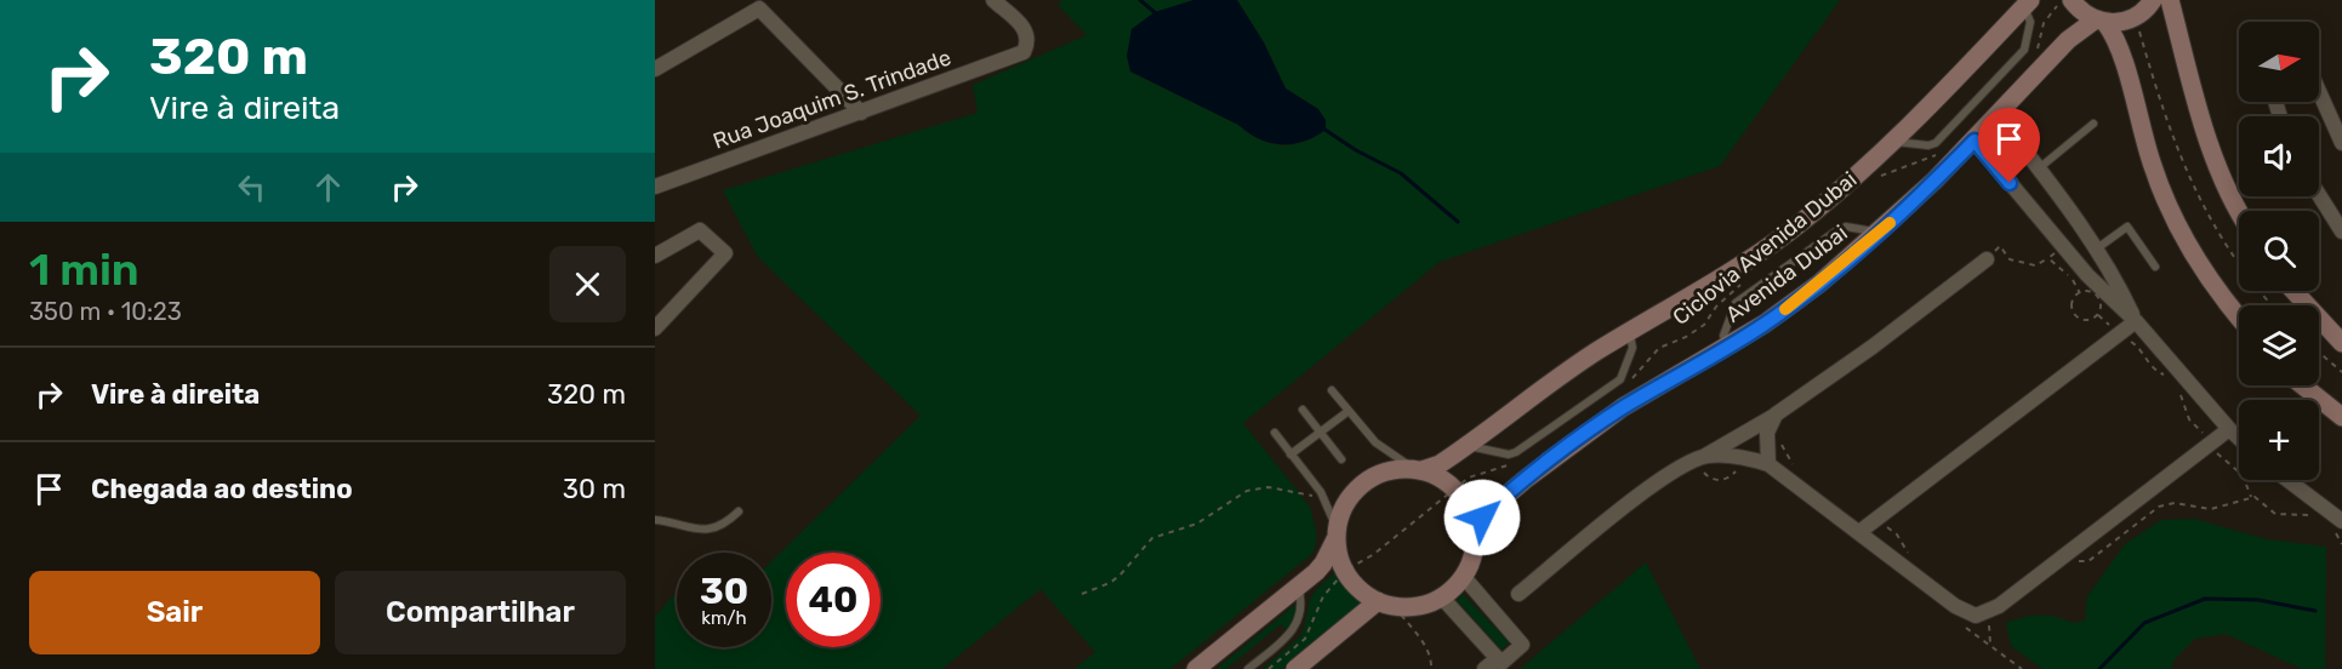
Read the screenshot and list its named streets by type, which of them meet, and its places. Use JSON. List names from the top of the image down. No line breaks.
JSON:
{"streets":{"street":["Rua Joaquim S. Trindade","Avenida Dubai"],"path":["Ciclovia Avenida Dubai"]},"north":"right","page":{"turn":["320 m","Vire à direita"],"map_buttons":"+","heading":["1 min","350 m · 10:23"],"list":[{"name":"Vire à direita","value":"320 m"},{"name":"Chegada ao destino","value":"30 m"}],"speed":"30 km/h","limit":"40","buttons":["Sair","Compartilhar"]}}
